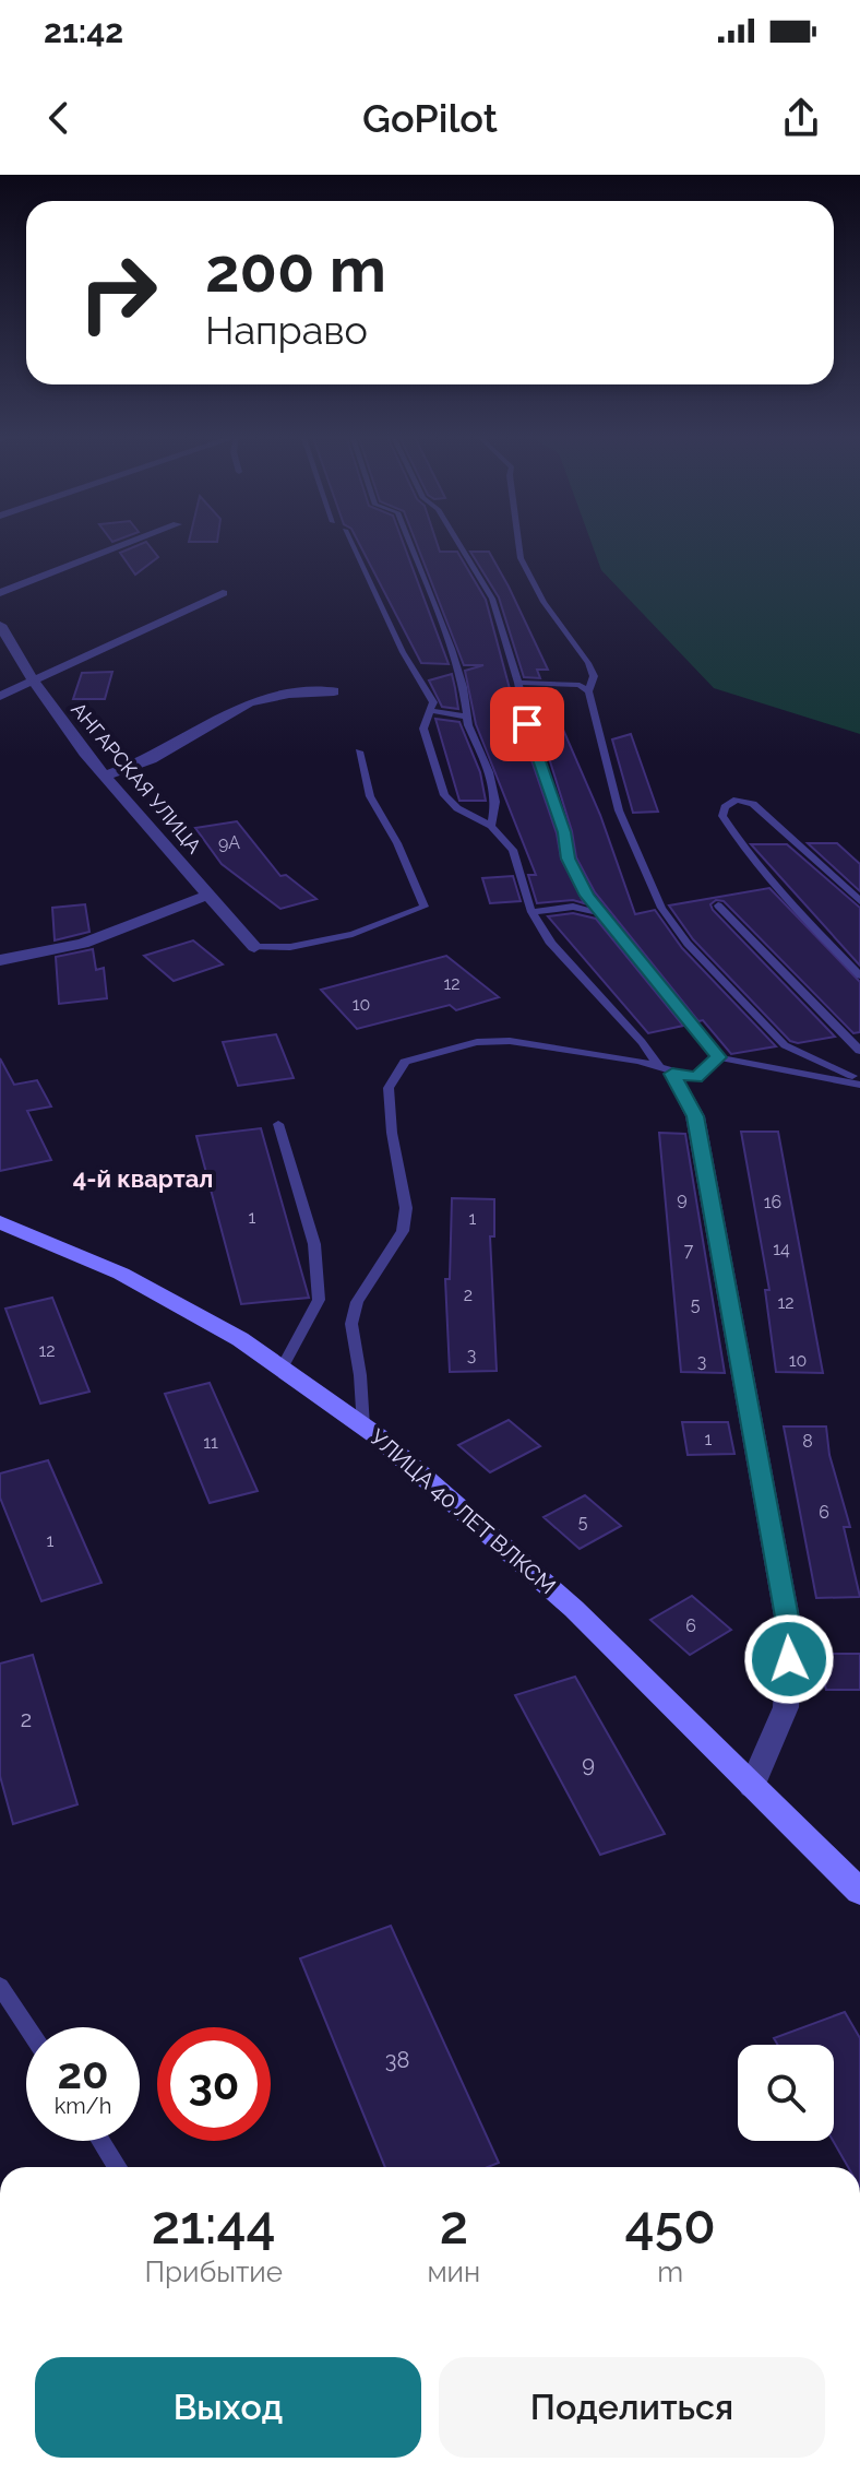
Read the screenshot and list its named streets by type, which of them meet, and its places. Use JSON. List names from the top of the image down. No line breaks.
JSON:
{"streets":{"street":["АНГАРСКАЯ УЛИЦА","УЛИЦА 40 ЛЕТ ВЛКСМ"]},"districts":["4-й квартал"],"house_numbers":["9А","12","10","9","16","1","1","14","7","2","12","5","12","3","10","3","1","8","11","6","5","1","6","2","9","38"],"page":{"status":"21:42","header":"GoPilot","turn":["200 m","Направо"],"speed":"20 km/h","limit":"30","eta":["21:44","Прибытие","2","мин","450","m"],"buttons":["Выход","Поделиться"]}}
